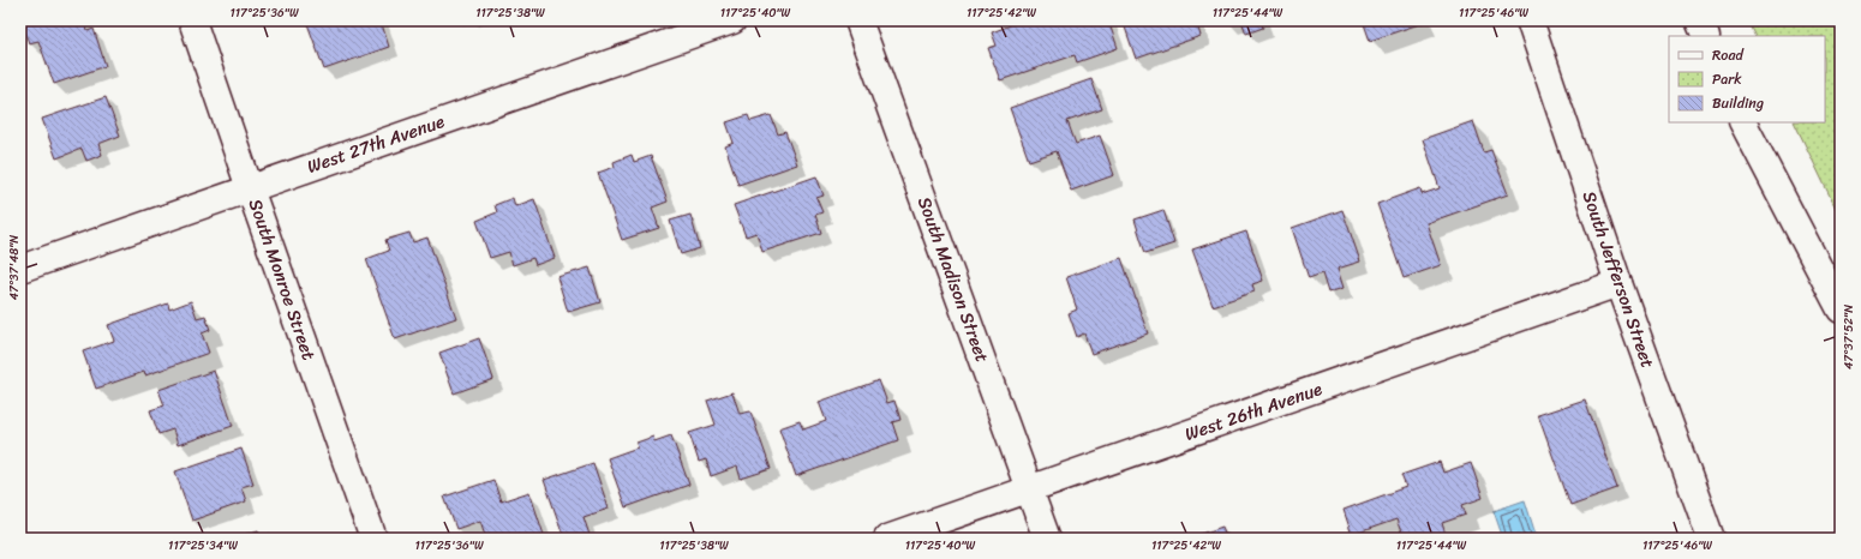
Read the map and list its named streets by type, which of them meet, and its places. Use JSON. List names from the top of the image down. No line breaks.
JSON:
{"streets":{"street":["West 27th Avenue","South Monroe Street","South Madison Street","South Jefferson Street","West 26th Avenue"]},"crossings":[["West 27th Avenue","South Monroe Street"],["South Madison Street","West 26th Avenue"],["South Jefferson Street","West 26th Avenue"]],"legend":["Road","Park","Building"],"coordinates":["117°25'36\"W","117°25'38\"W","117°25'40\"W","117°25'42\"W","117°25'44\"W","117°25'46\"W","47°37'48\"N","47°37'52\"N","117°25'34\"W"]}
